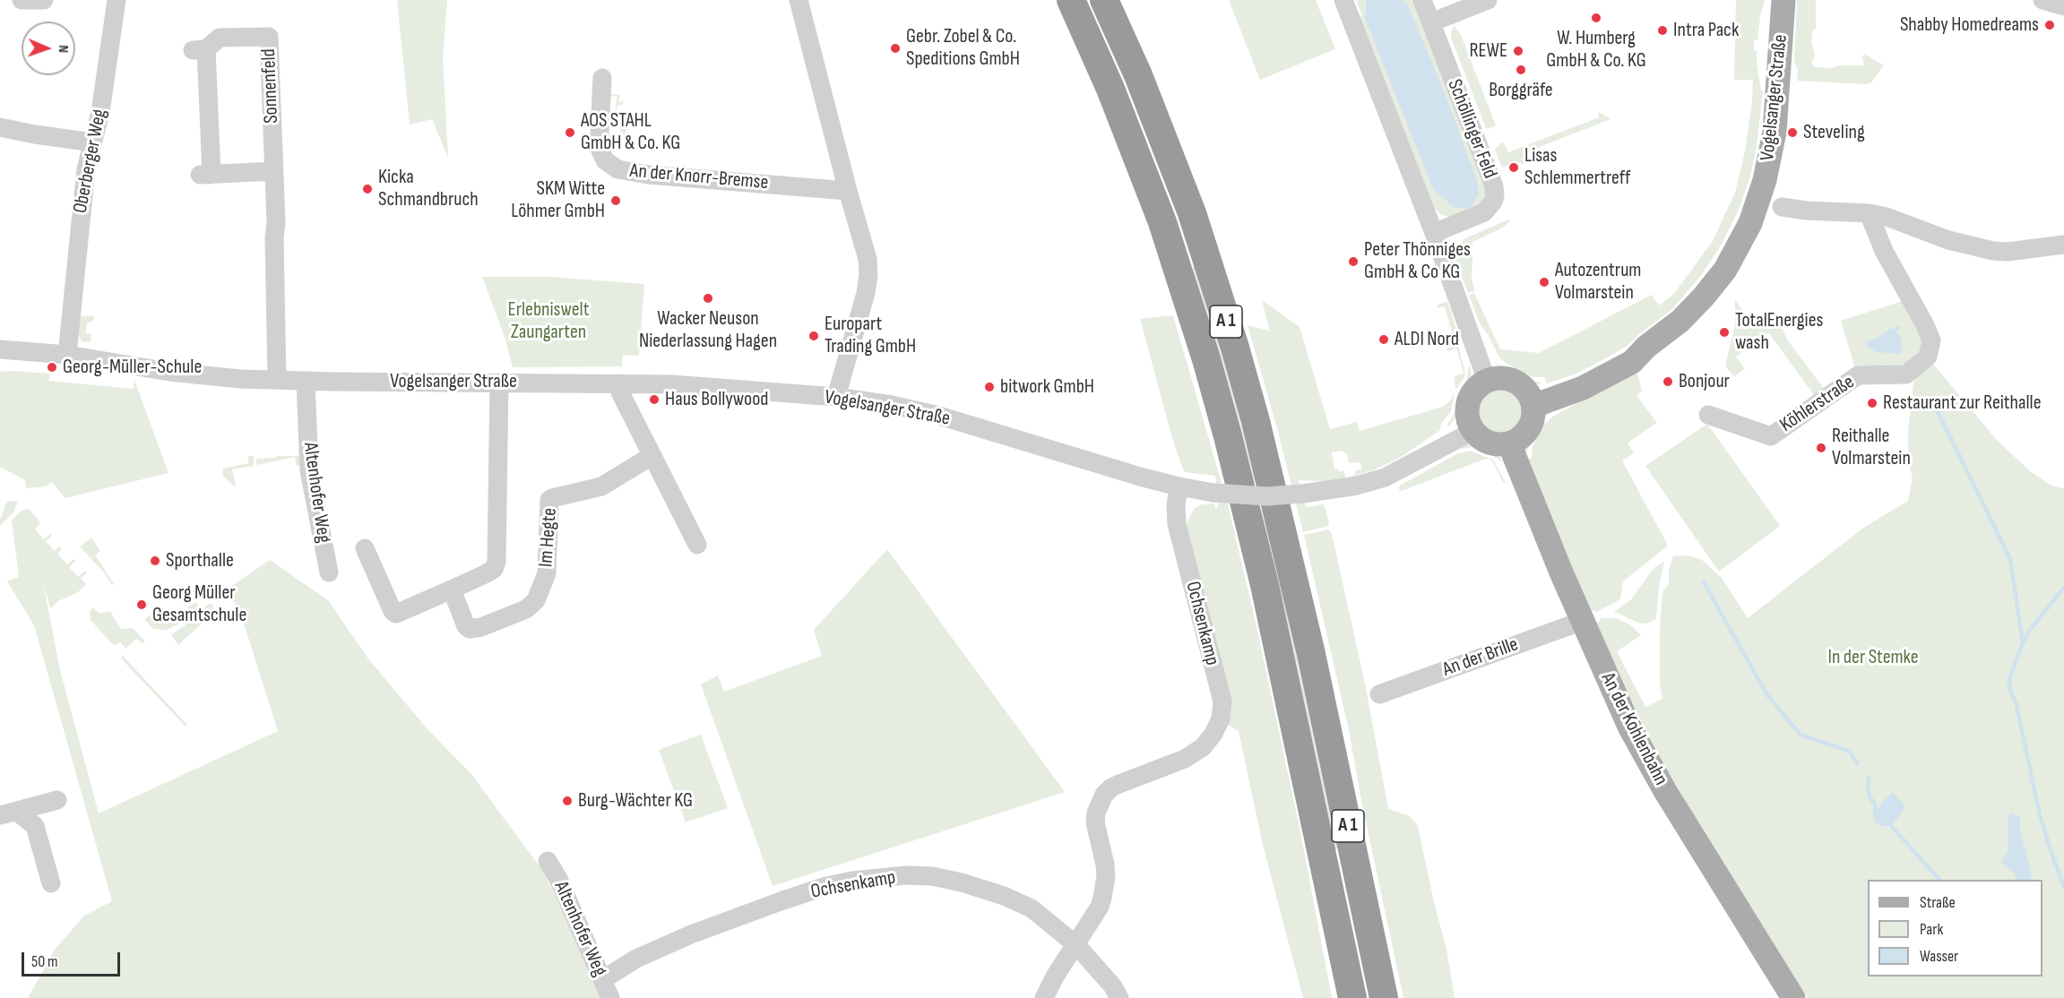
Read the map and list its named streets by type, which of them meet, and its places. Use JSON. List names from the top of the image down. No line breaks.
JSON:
{"streets":{"highway":["A 1"],"main road":["Vogelsanger Straße","An der Kohlenbahn"],"street":["Sonnenfeld","Schöllinger Feld","Oberberger Weg","An der Knorr-Bremse","Köhlerstraße","Altenhofer Weg","Im Hegte","Ochsenkamp","An der Brille"]},"crossings":[["Sonnenfeld","Vogelsanger Straße"],["Vogelsanger Straße","Oberberger Weg"],["Vogelsanger Straße","Altenhofer Weg"],["Vogelsanger Straße","Ochsenkamp"],["Vogelsanger Straße","An der Kohlenbahn"],["Altenhofer Weg","Ochsenkamp"],["An der Brille","An der Kohlenbahn"]],"parks":["Erlebniswelt Zaungarten","In der Stemke"],"places":["W. Humberg GmbH & Co. KG","Shabby Homedreams","Intra Pack","Gebr. Zobel & Co. Speditions GmbH","REWE","Borggräfe","AOS STAHL GmbH & Co. KG","Steveling","Lisas Schlemmertreff","Kicka Schmandbruch","SKM Witte Löhmer GmbH","Peter Thönniges GmbH & Co KG","Autozentrum Volmarstein","Wacker Neuson Niederlassung Hagen","TotalEnergies wash","Europart Trading GmbH","ALDI Nord","Georg-Müller-Schule","Bonjour","bitwork GmbH","Haus Bollywood","Restaurant zur Reithalle","Reithalle Volmarstein","Sporthalle","Georg Müller Gesamtschule","Burg-Wächter KG"],"legend":["Straße","Park","Wasser"],"scale_bar":"50 m","north":"right"}
